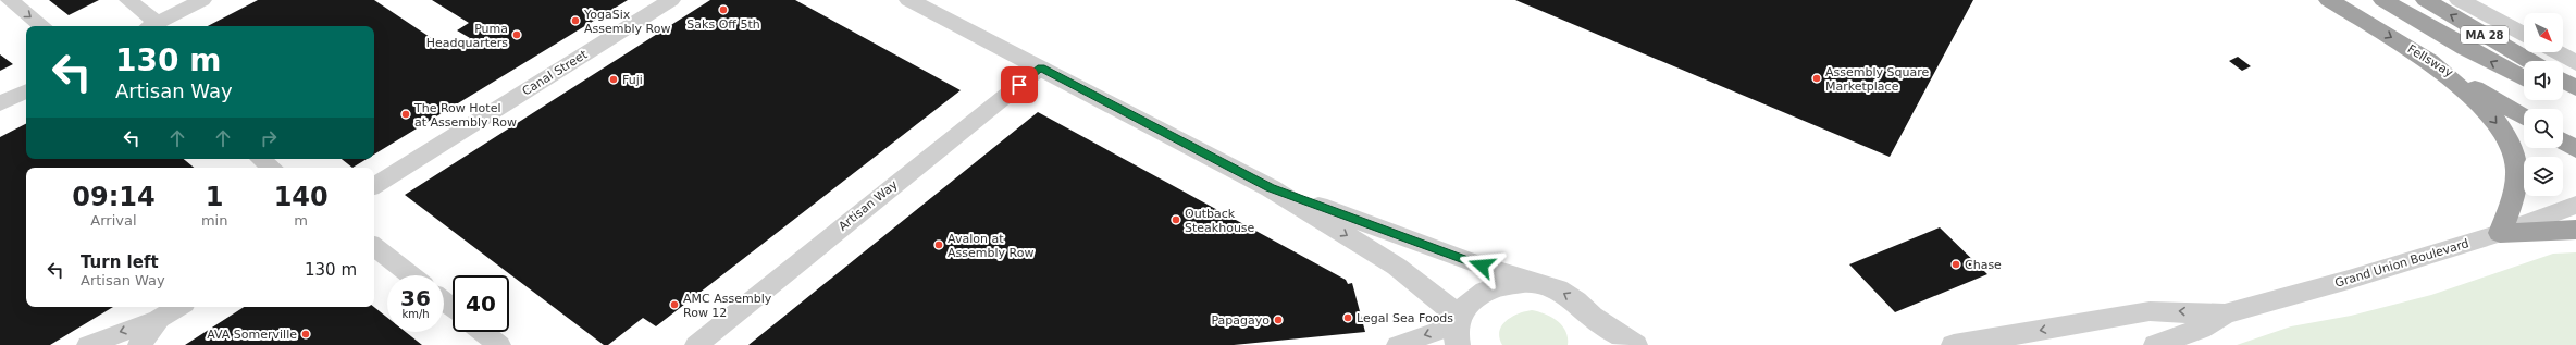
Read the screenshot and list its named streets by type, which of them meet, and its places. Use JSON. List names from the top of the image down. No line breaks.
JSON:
{"streets":{"highway":["MA 28","Fellsway"],"street":["Canal Street","Artisan Way","Grand Union Boulevard"]},"one_way":["Grand Union Boulevard"],"places":["Saks Off 5th","YogaSix Assembly Row","Puma Headquarters","Assembly Square Marketplace","Fuji","The Row Hotel at Assembly Row","Outback Steakhouse","Avalon at Assembly Row","Chase","AMC Assembly Row 12","Legal Sea Foods","Papagayo","AVA Somerville"],"north":"bottom right","page":{"turn":["130 m","Artisan Way"],"eta":["09:14","Arrival","1","min","140","m"],"list":[{"name":"Turn left","note":"Artisan Way","value":"130 m"}],"speed":"36 km/h","limit":"40"}}
